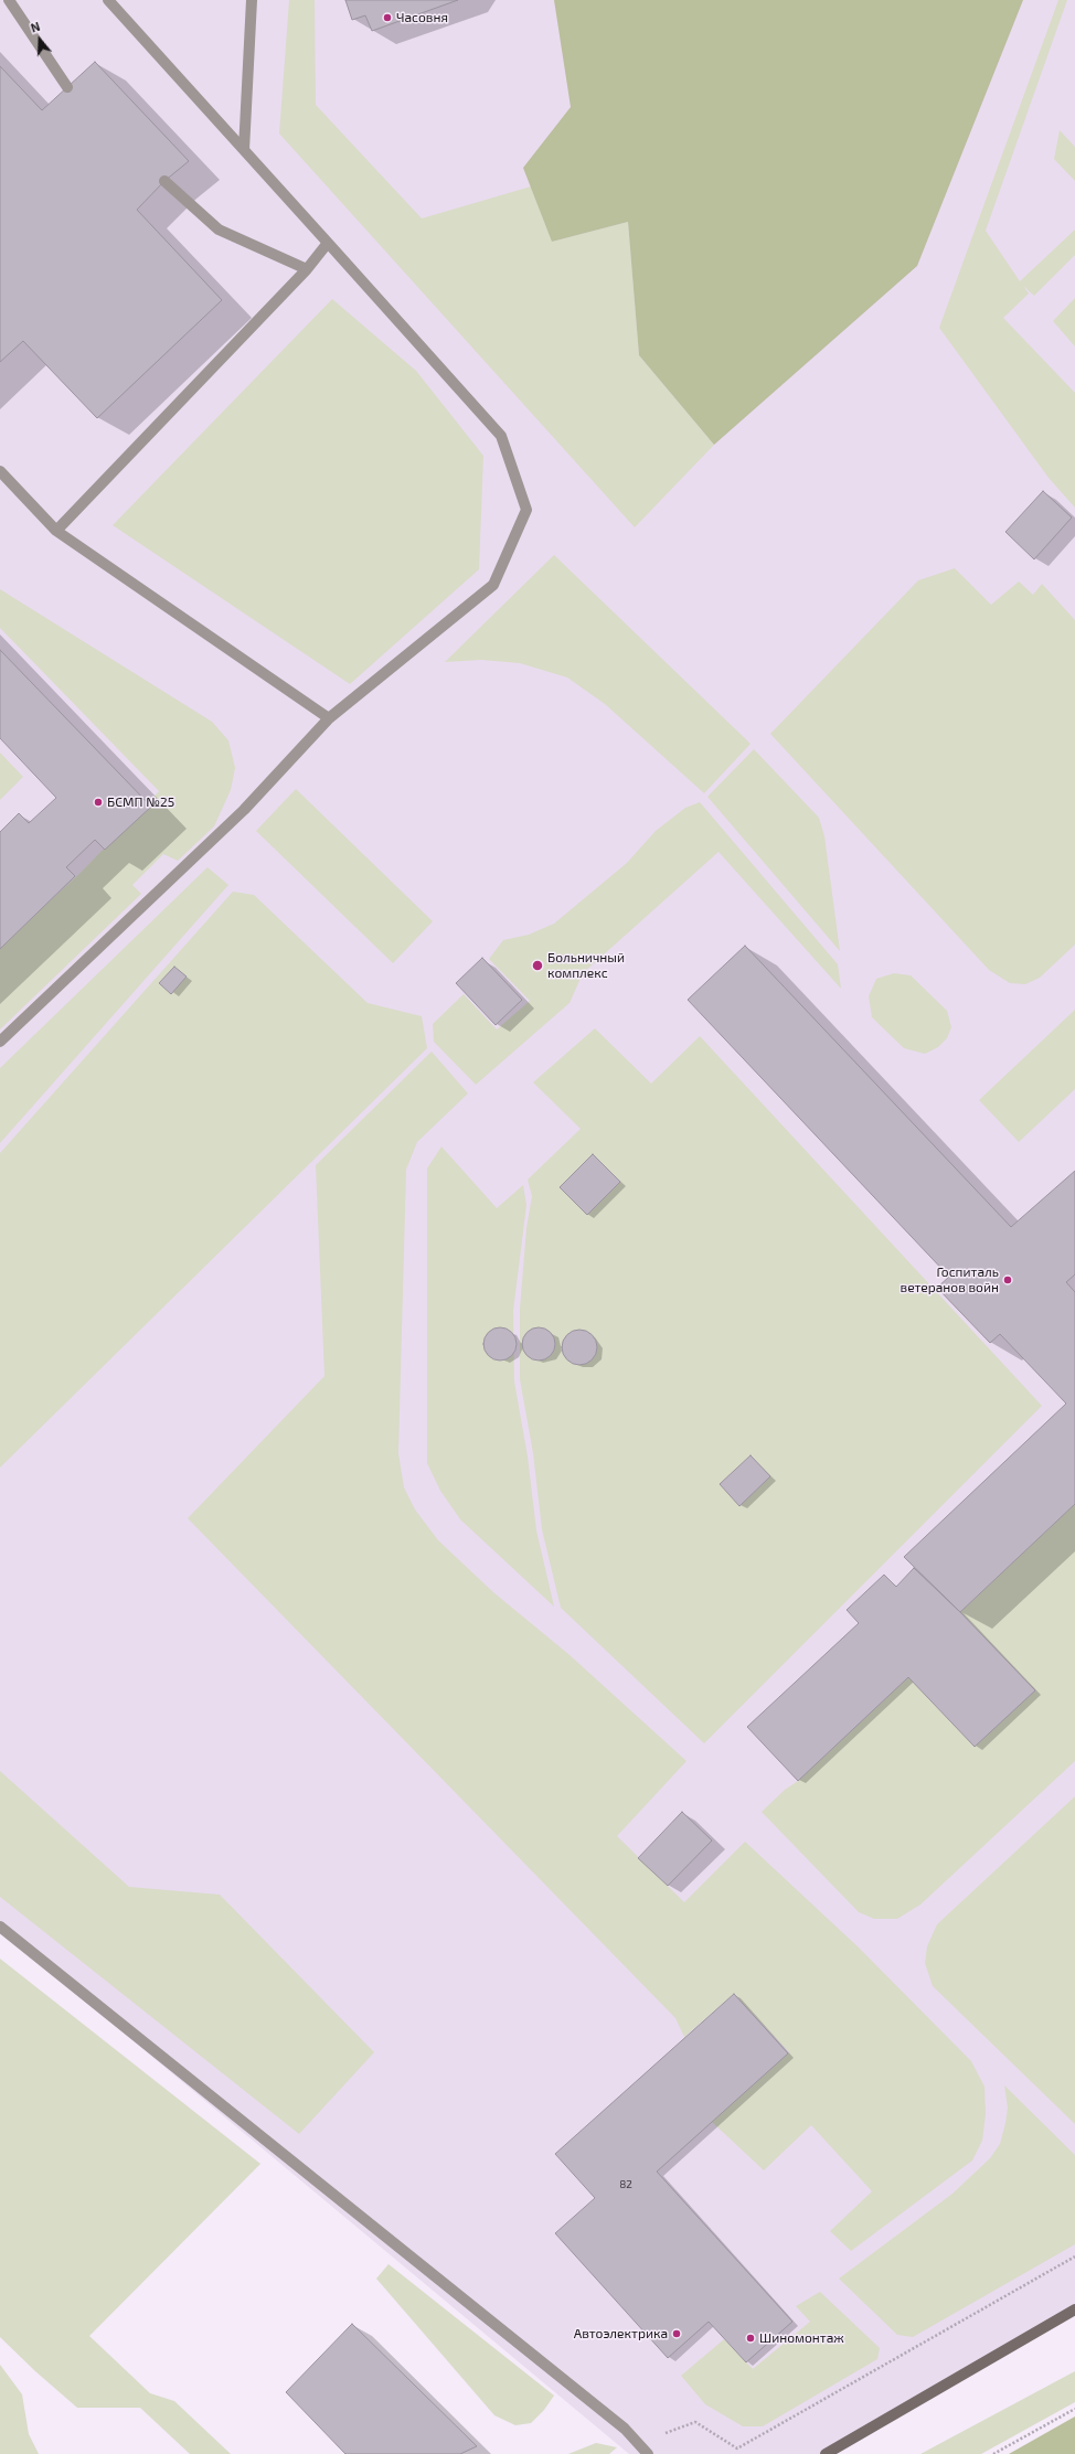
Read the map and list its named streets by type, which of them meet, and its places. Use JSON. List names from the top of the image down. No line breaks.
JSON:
{"places":["Часовня","БСМП №25","Больничный комплекс","Госпиталь ветеранов войн","Автоэлектрика","Шиномонтаж"],"house_numbers":["82"],"north":"top"}
